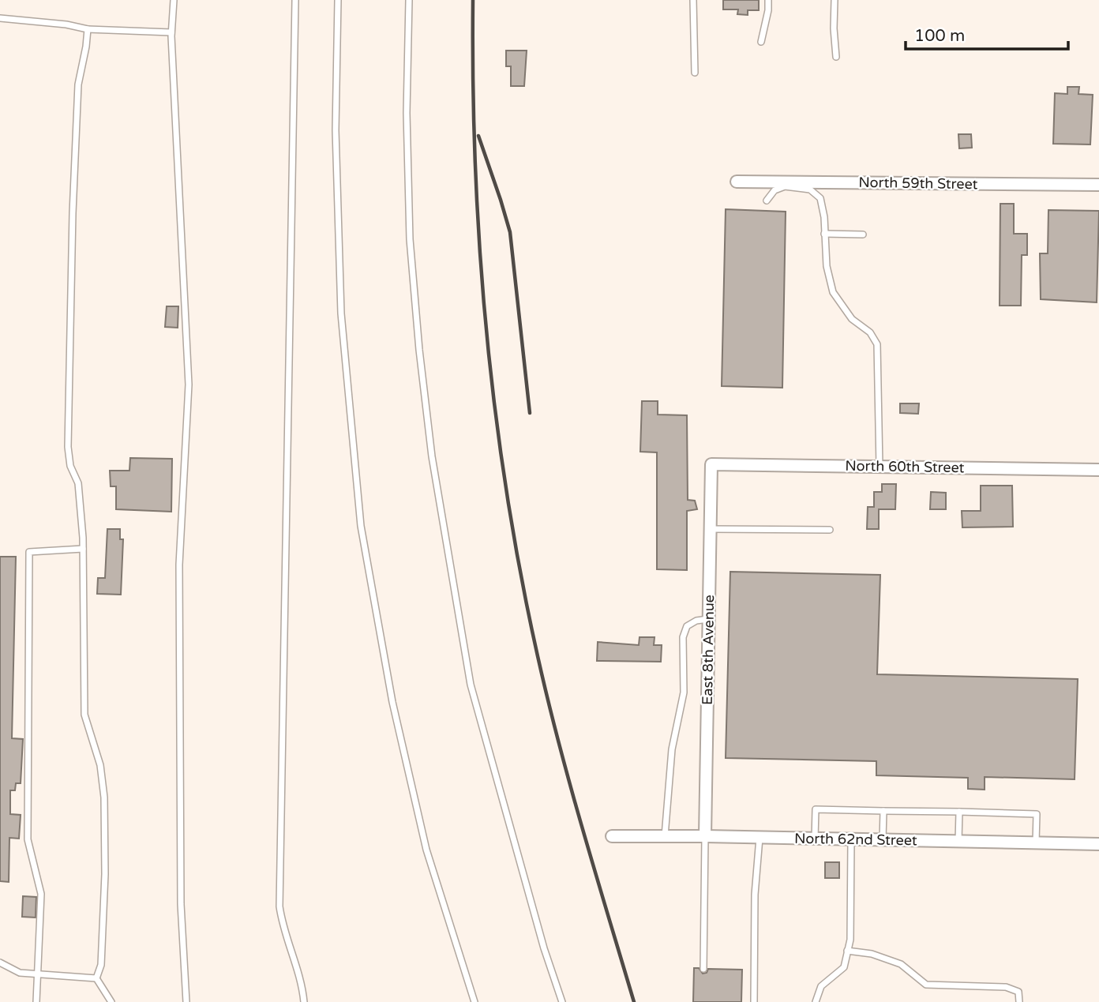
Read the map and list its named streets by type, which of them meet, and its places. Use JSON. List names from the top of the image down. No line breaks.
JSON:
{"streets":{"street":["North 59th Street","North 60th Street","East 8th Avenue","North 62nd Street"]},"crossings":[["North 60th Street","East 8th Avenue"],["East 8th Avenue","North 62nd Street"]],"scale_bar":"100 m"}
